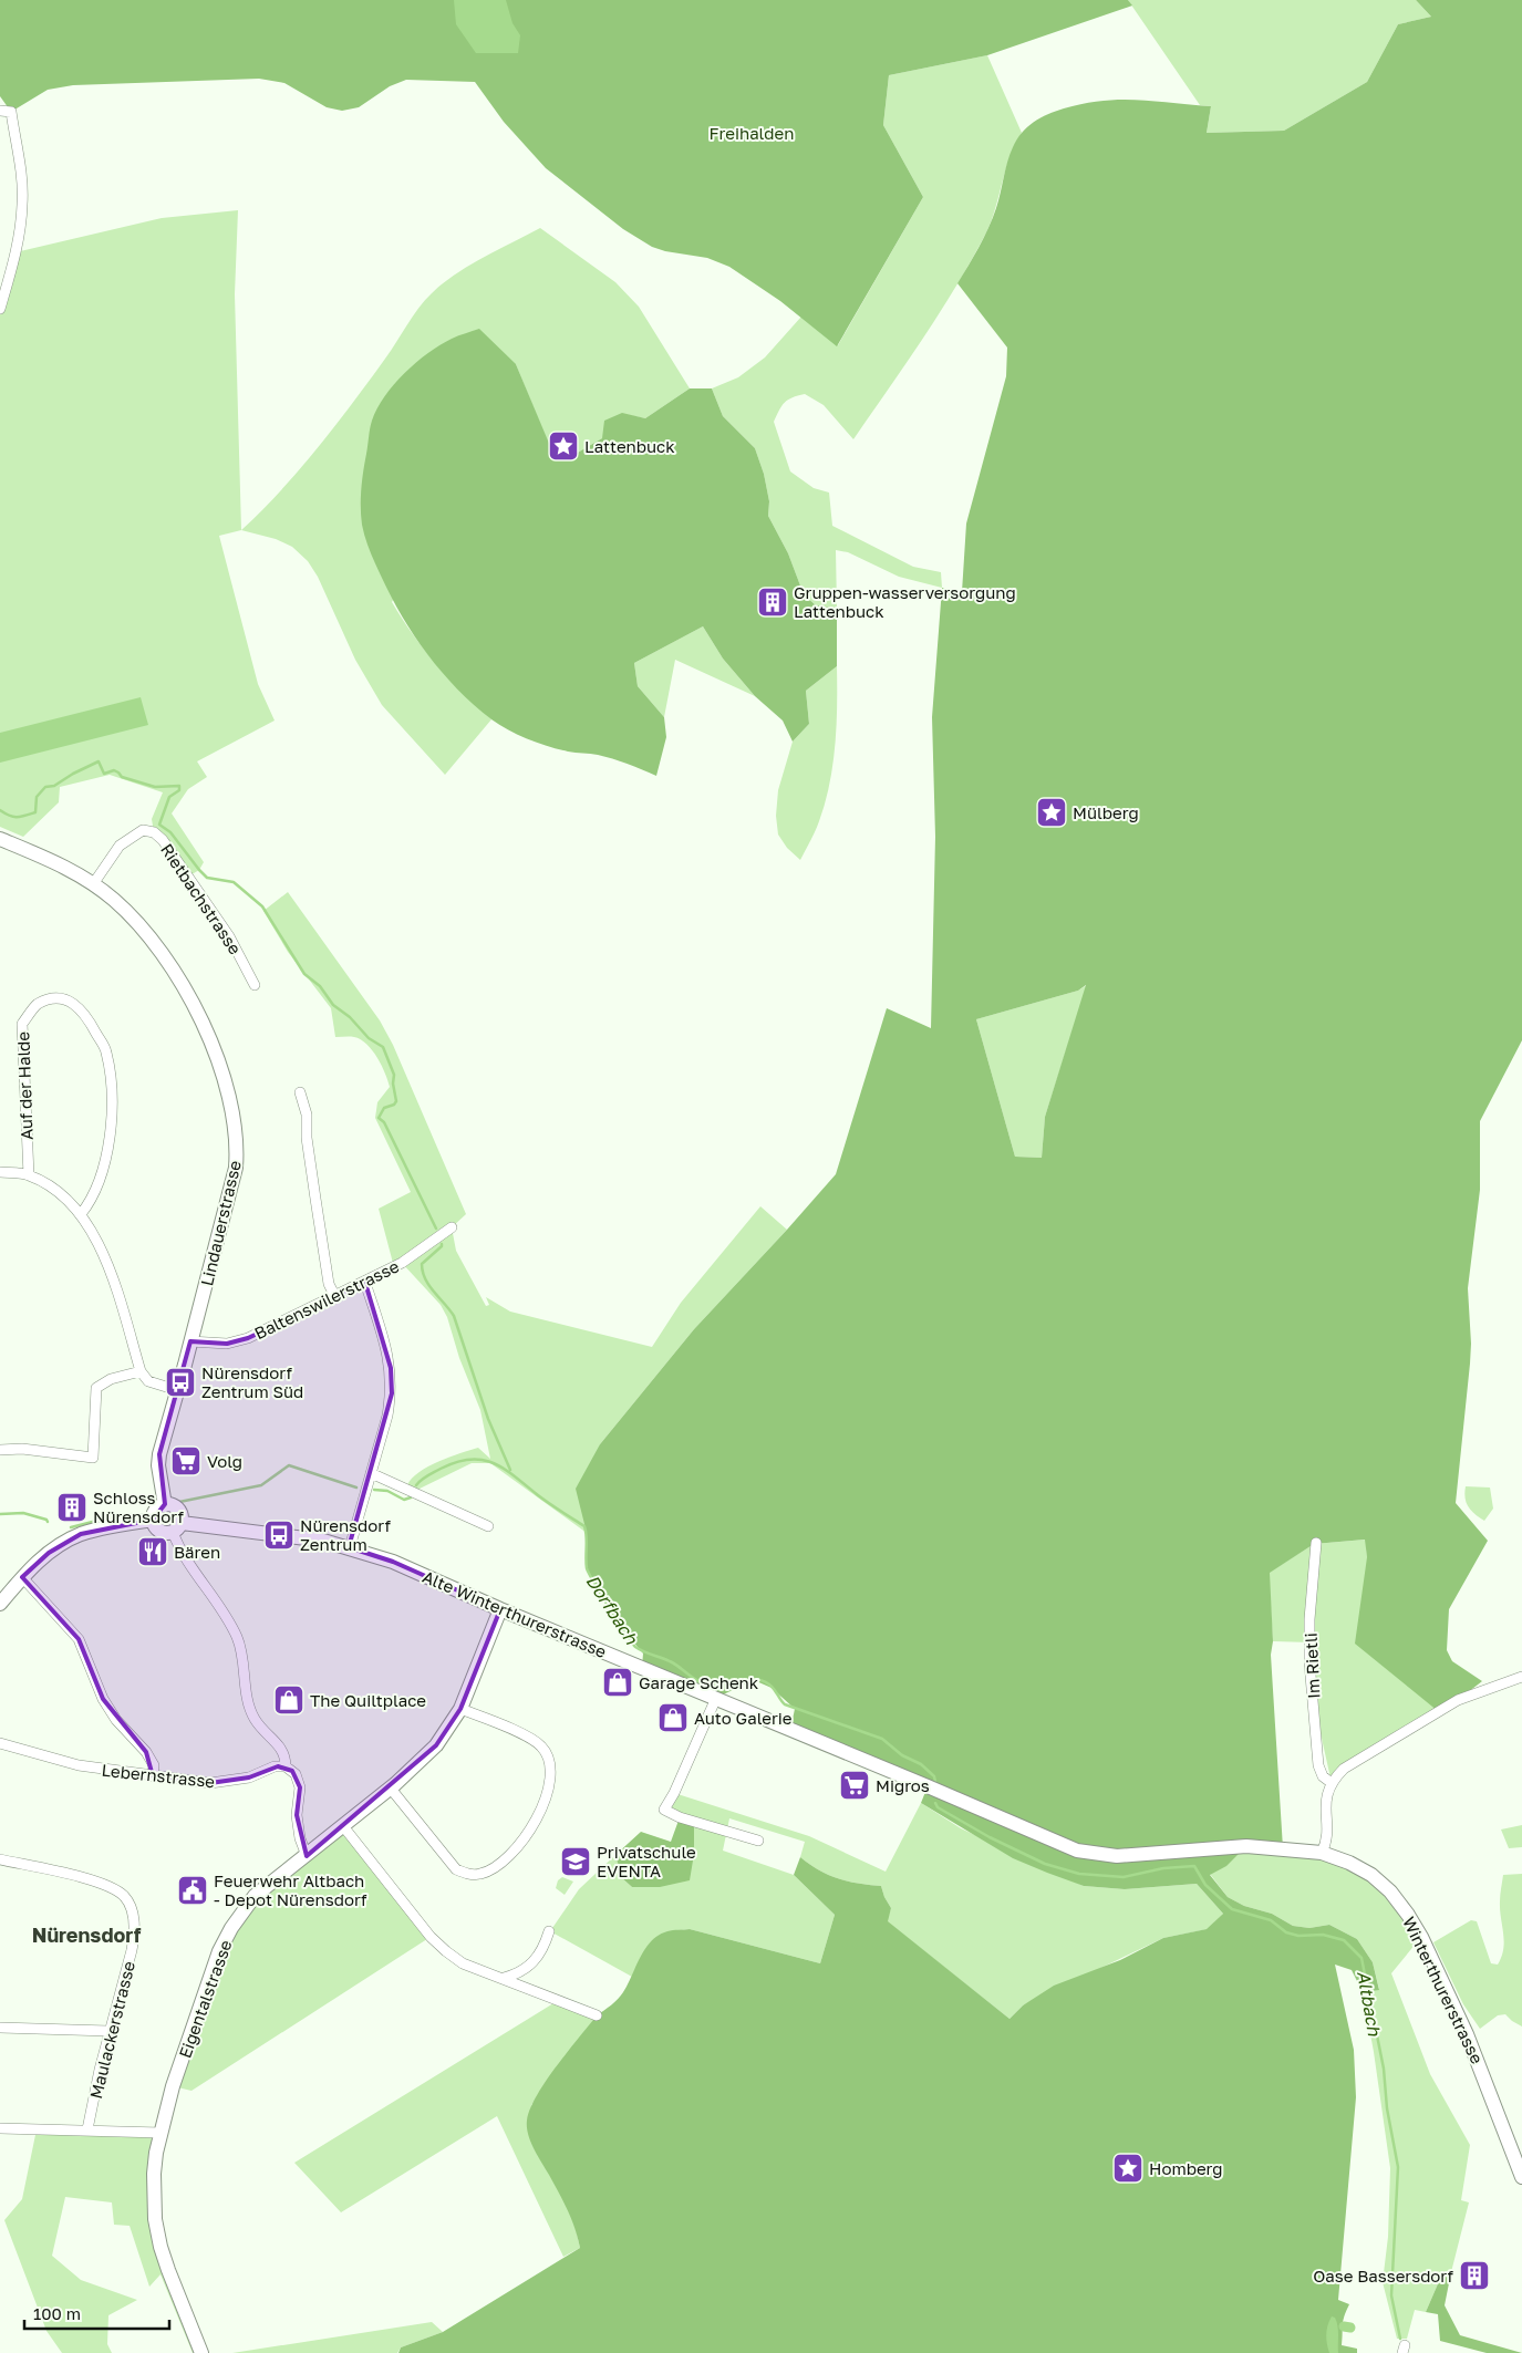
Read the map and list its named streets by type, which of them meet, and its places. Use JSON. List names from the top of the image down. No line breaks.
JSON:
{"streets":{"main road":["Lindauerstrasse","Alte Winterthurerstrasse","Winterthurerstrasse","Eigentalstrasse"],"street":["Rietbachstrasse","Auf der Halde","Baltenswilerstrasse","Im Rietli","Lebernstrasse","Maulackerstrasse"]},"crossings":[["Rietbachstrasse","Lindauerstrasse"],["Lindauerstrasse","Baltenswilerstrasse"],["Lindauerstrasse","Alte Winterthurerstrasse"],["Alte Winterthurerstrasse","Winterthurerstrasse"],["Alte Winterthurerstrasse","Eigentalstrasse"]],"districts":["Nürensdorf"],"water":["Dorfbach","Altbach"],"parks":["Freihalden"],"places":{"place":["Lattenbuck","Mülberg","Homberg"],"building":["Gruppen-wasserversorgung Lattenbuck","Schloss Nürensdorf","Oase Bassersdorf"],"bus stop":["Nürensdorf Zentrum Süd","Nürensdorf Zentrum"],"supermarket":["Volg","Migros"],"restaurant":["Bären"],"shop":["Garage Schenk","The Quiltplace","Auto Galerie"],"school or university":["Privatschule EVENTA"],"public building":["Feuerwehr Altbach - Depot Nürensdorf"]},"scale_bar":"100 m"}
